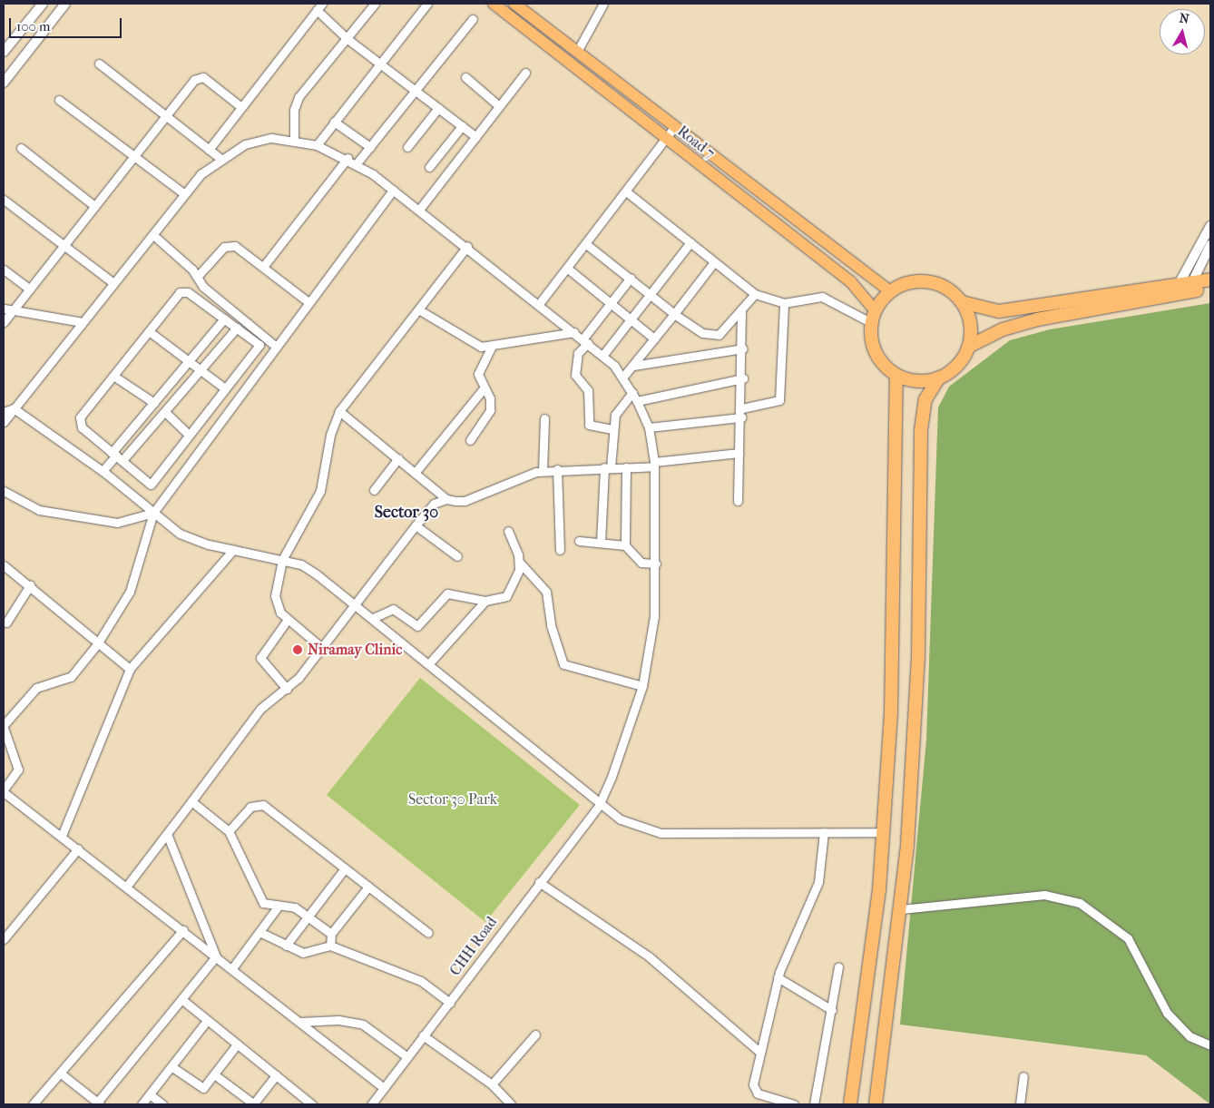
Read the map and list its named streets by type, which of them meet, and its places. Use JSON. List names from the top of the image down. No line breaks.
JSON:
{"streets":{"main road":["Road 7"],"street":["CHH Road"]},"districts":["Sector 30"],"parks":["Sector 30 Park"],"places":["Niramay Clinic"],"scale_bar":"100 m","north":"top"}
